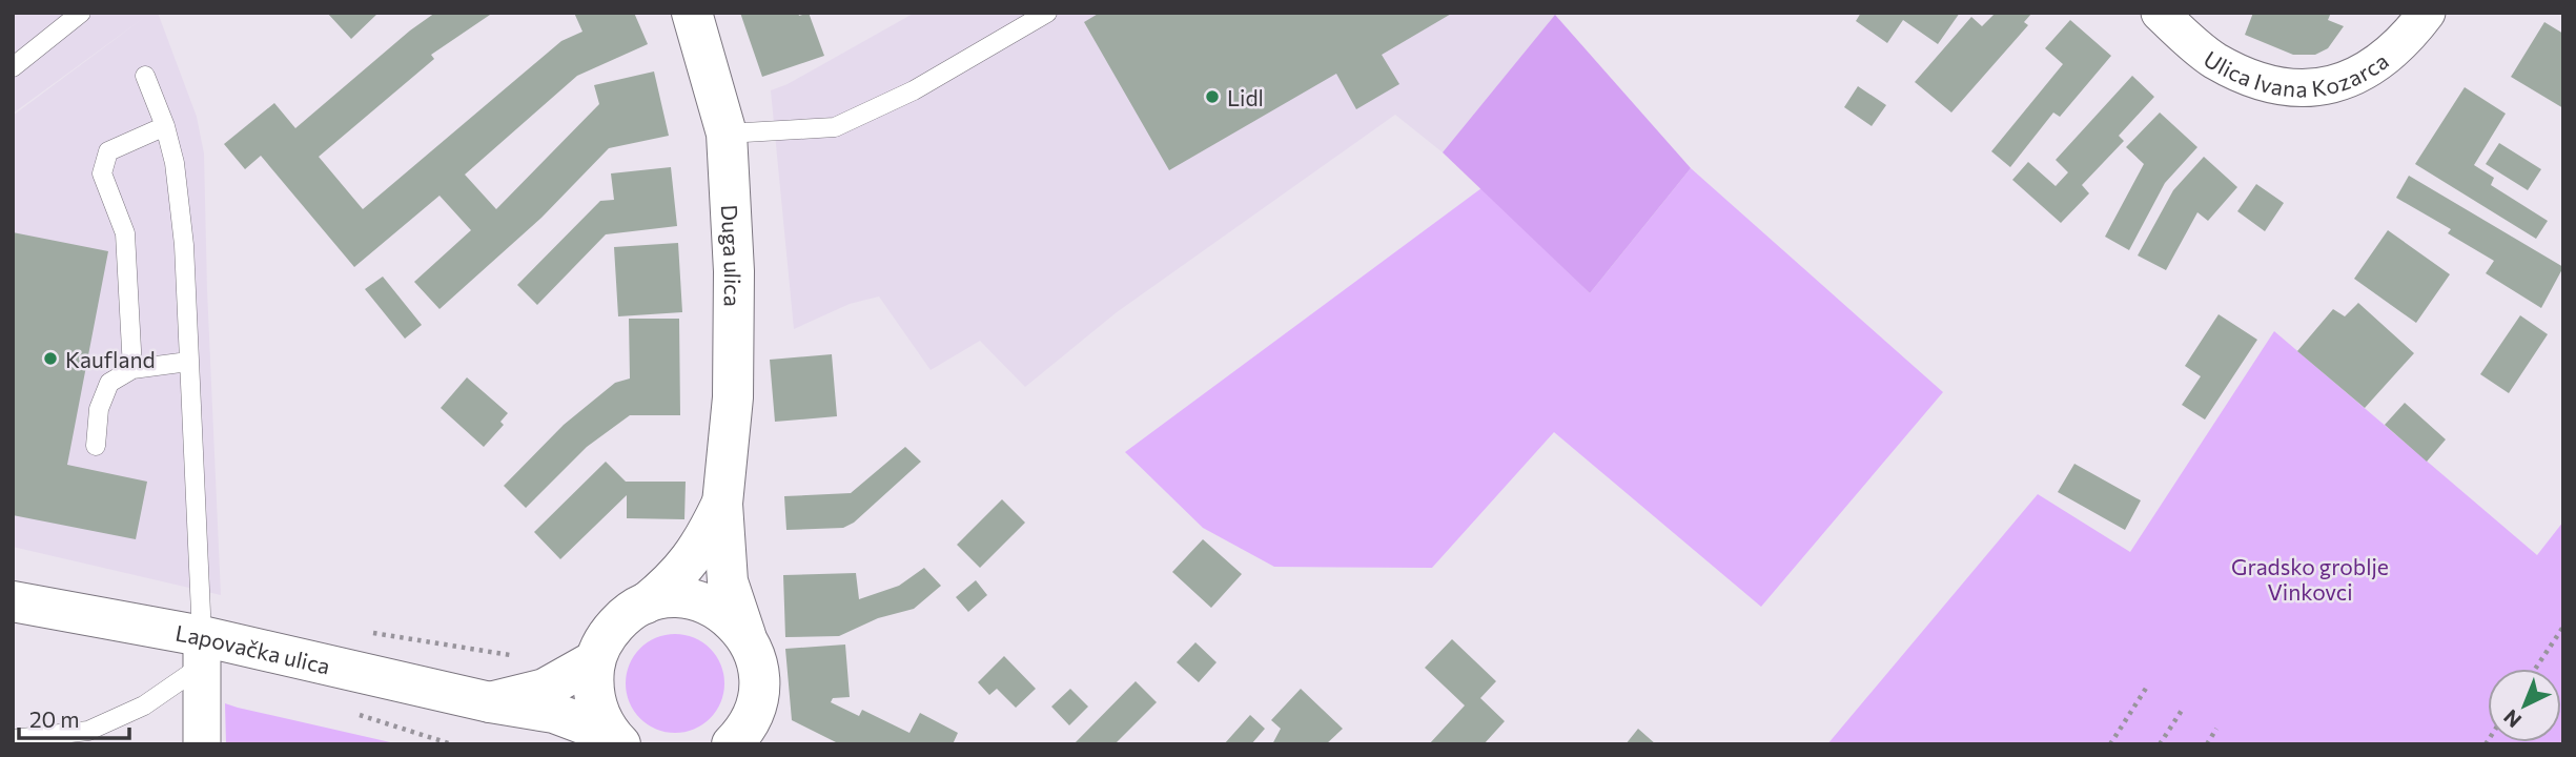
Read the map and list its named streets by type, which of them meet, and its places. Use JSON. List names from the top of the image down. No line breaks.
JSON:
{"streets":{"main road":["Duga ulica","Lapovačka ulica"],"street":["Ulica Ivana Kozarca"]},"crossings":[["Duga ulica","Lapovačka ulica"]],"parks":["Gradsko groblje Vinkovci"],"places":["Lidl","Kaufland"],"scale_bar":"20 m","north":"bottom left"}
